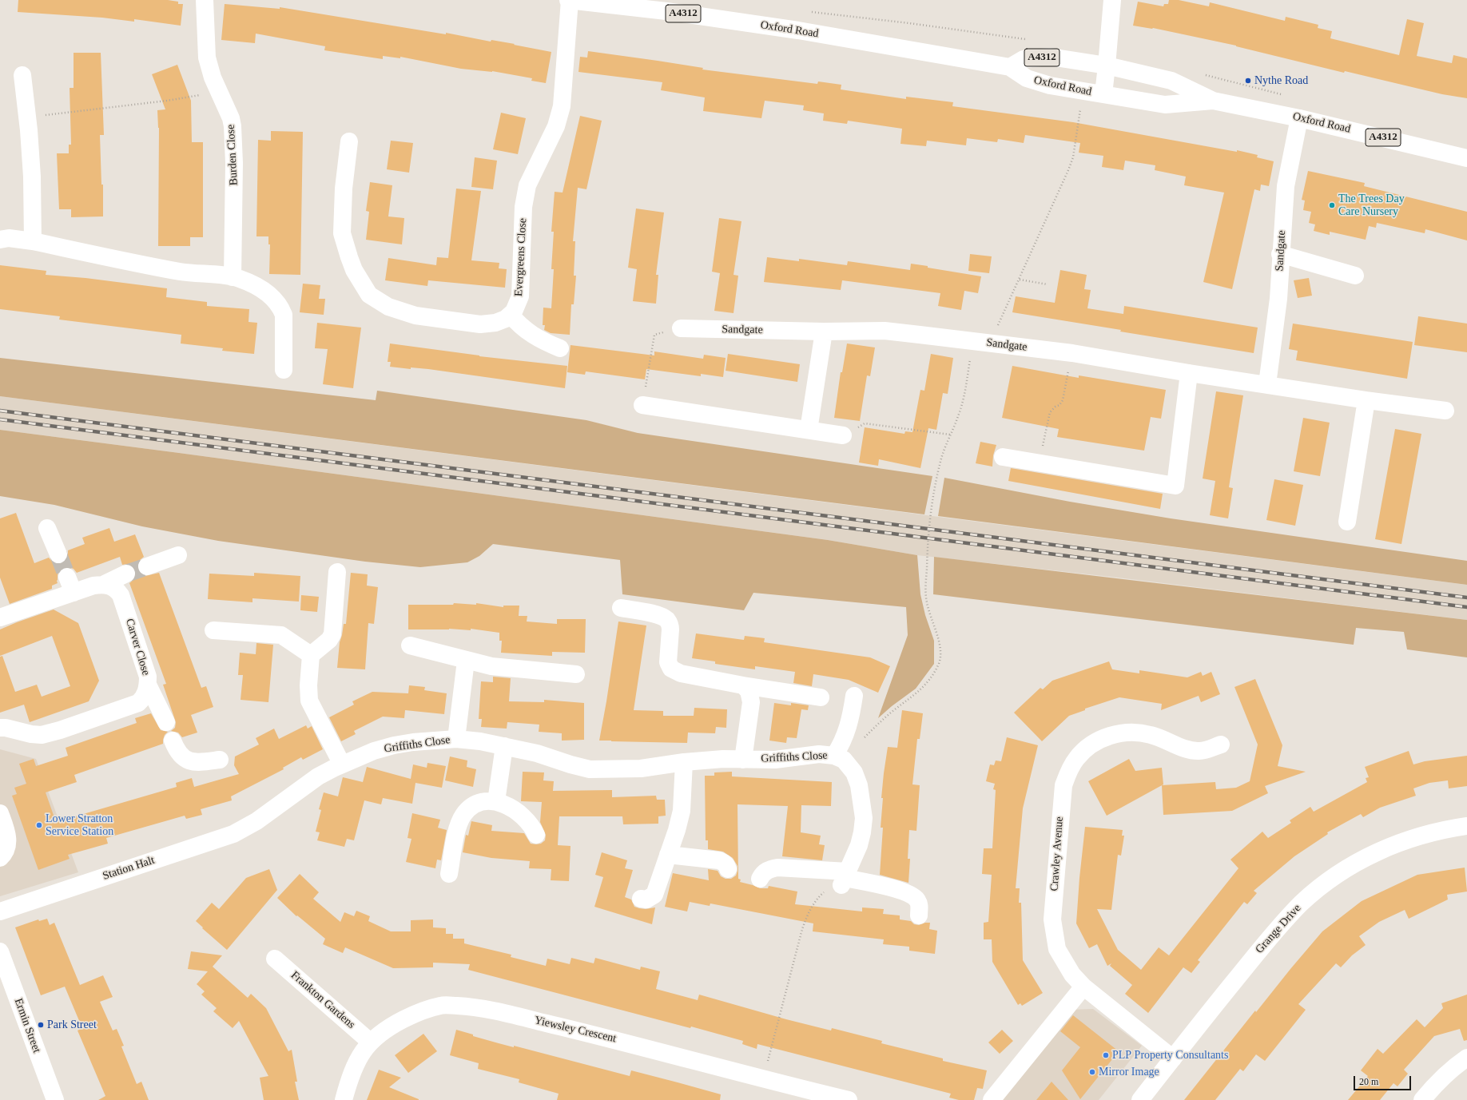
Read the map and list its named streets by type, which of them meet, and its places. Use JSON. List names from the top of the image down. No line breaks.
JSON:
{"streets":{"street":["A4312","Oxford Road","Burden Close","Sandgate","Evergreens Close","Carver Close","Griffiths Close","Crawley Avenue","Station Halt","Grange Drive","Frankton Gardens","Ermin Street","Yiewsley Crescent"]},"crossings":[["Oxford Road","Sandgate"],["Oxford Road","Evergreens Close"],["Griffiths Close","Station Halt"],["Crawley Avenue","Grange Drive"],["Frankton Gardens","Yiewsley Crescent"]],"places":["Nythe Road","The Trees Day Care Nursery","Lower Stratton Service Station","Park Street","PLP Property Consultants","Mirror Image"],"scale_bar":"20 m"}
